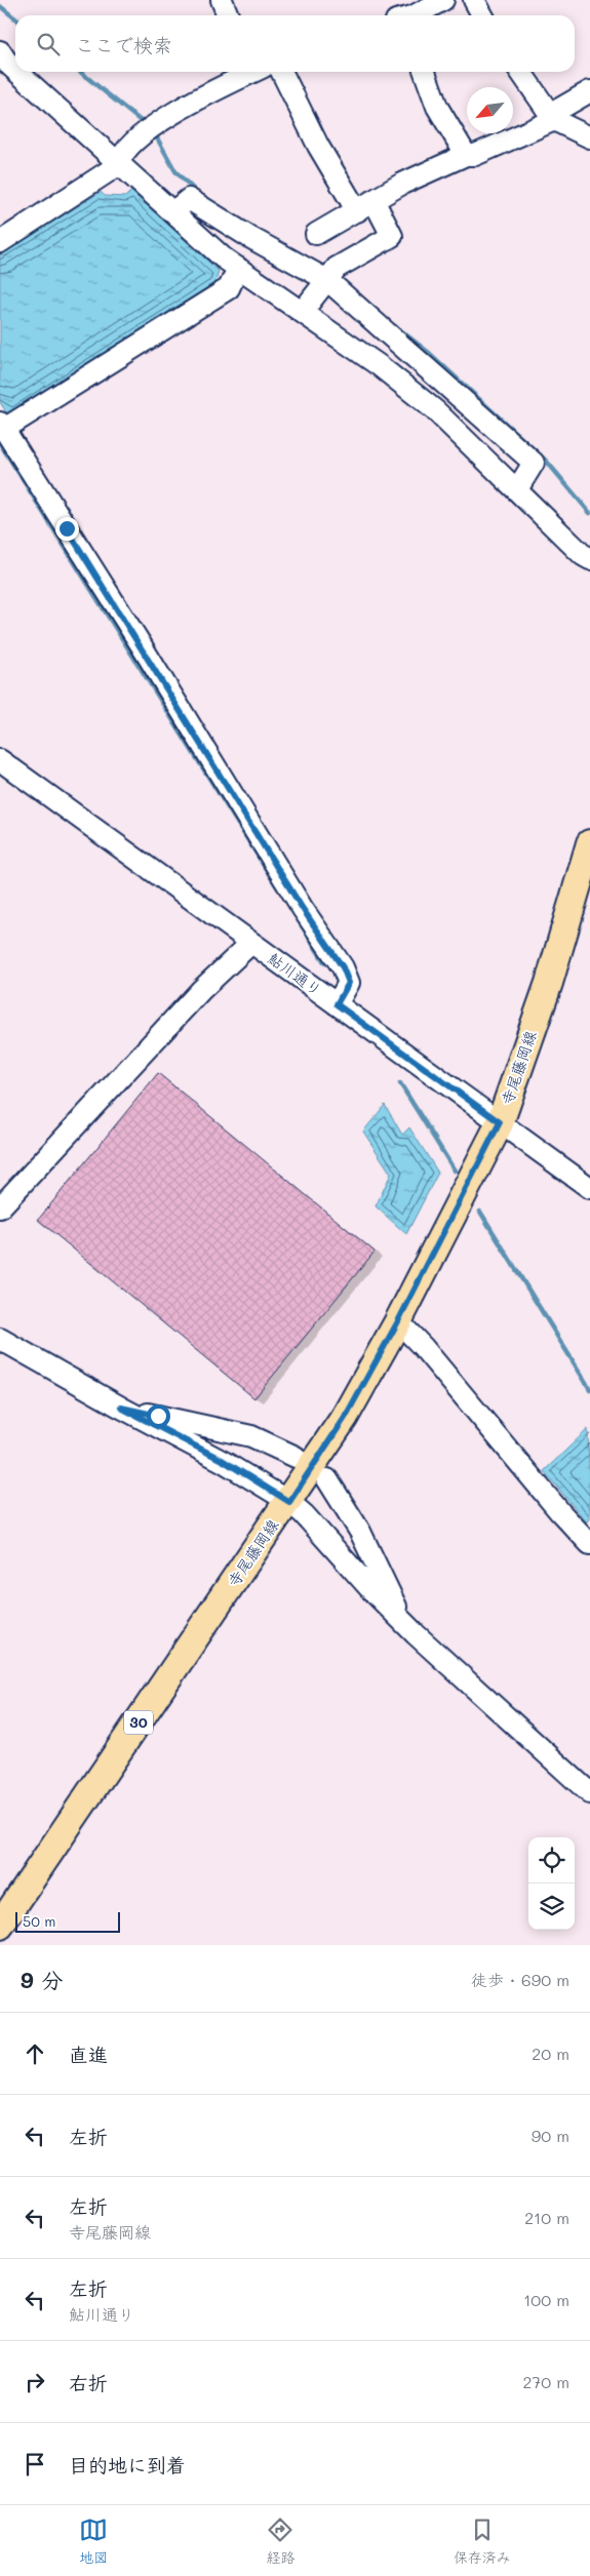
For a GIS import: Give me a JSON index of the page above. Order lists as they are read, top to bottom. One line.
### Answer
{"streets":{"main road":["寺尾藤岡線","30"],"street":["鮎川通り"]},"crossings":[["鮎川通り","寺尾藤岡線"]],"scale_bar":"50 m","north":"bottom left","page":{"search":"ここで検索","scale":"50 m","heading":["9 分","徒歩 · 690 m"],"list":[["直進","20 m"],["左折","90 m"],["左折","寺尾藤岡線","210 m"],["左折","鮎川通り","100 m"],["右折","270 m"],"目的地に到着"],"nav":["地図","経路","保存済み"]}}
